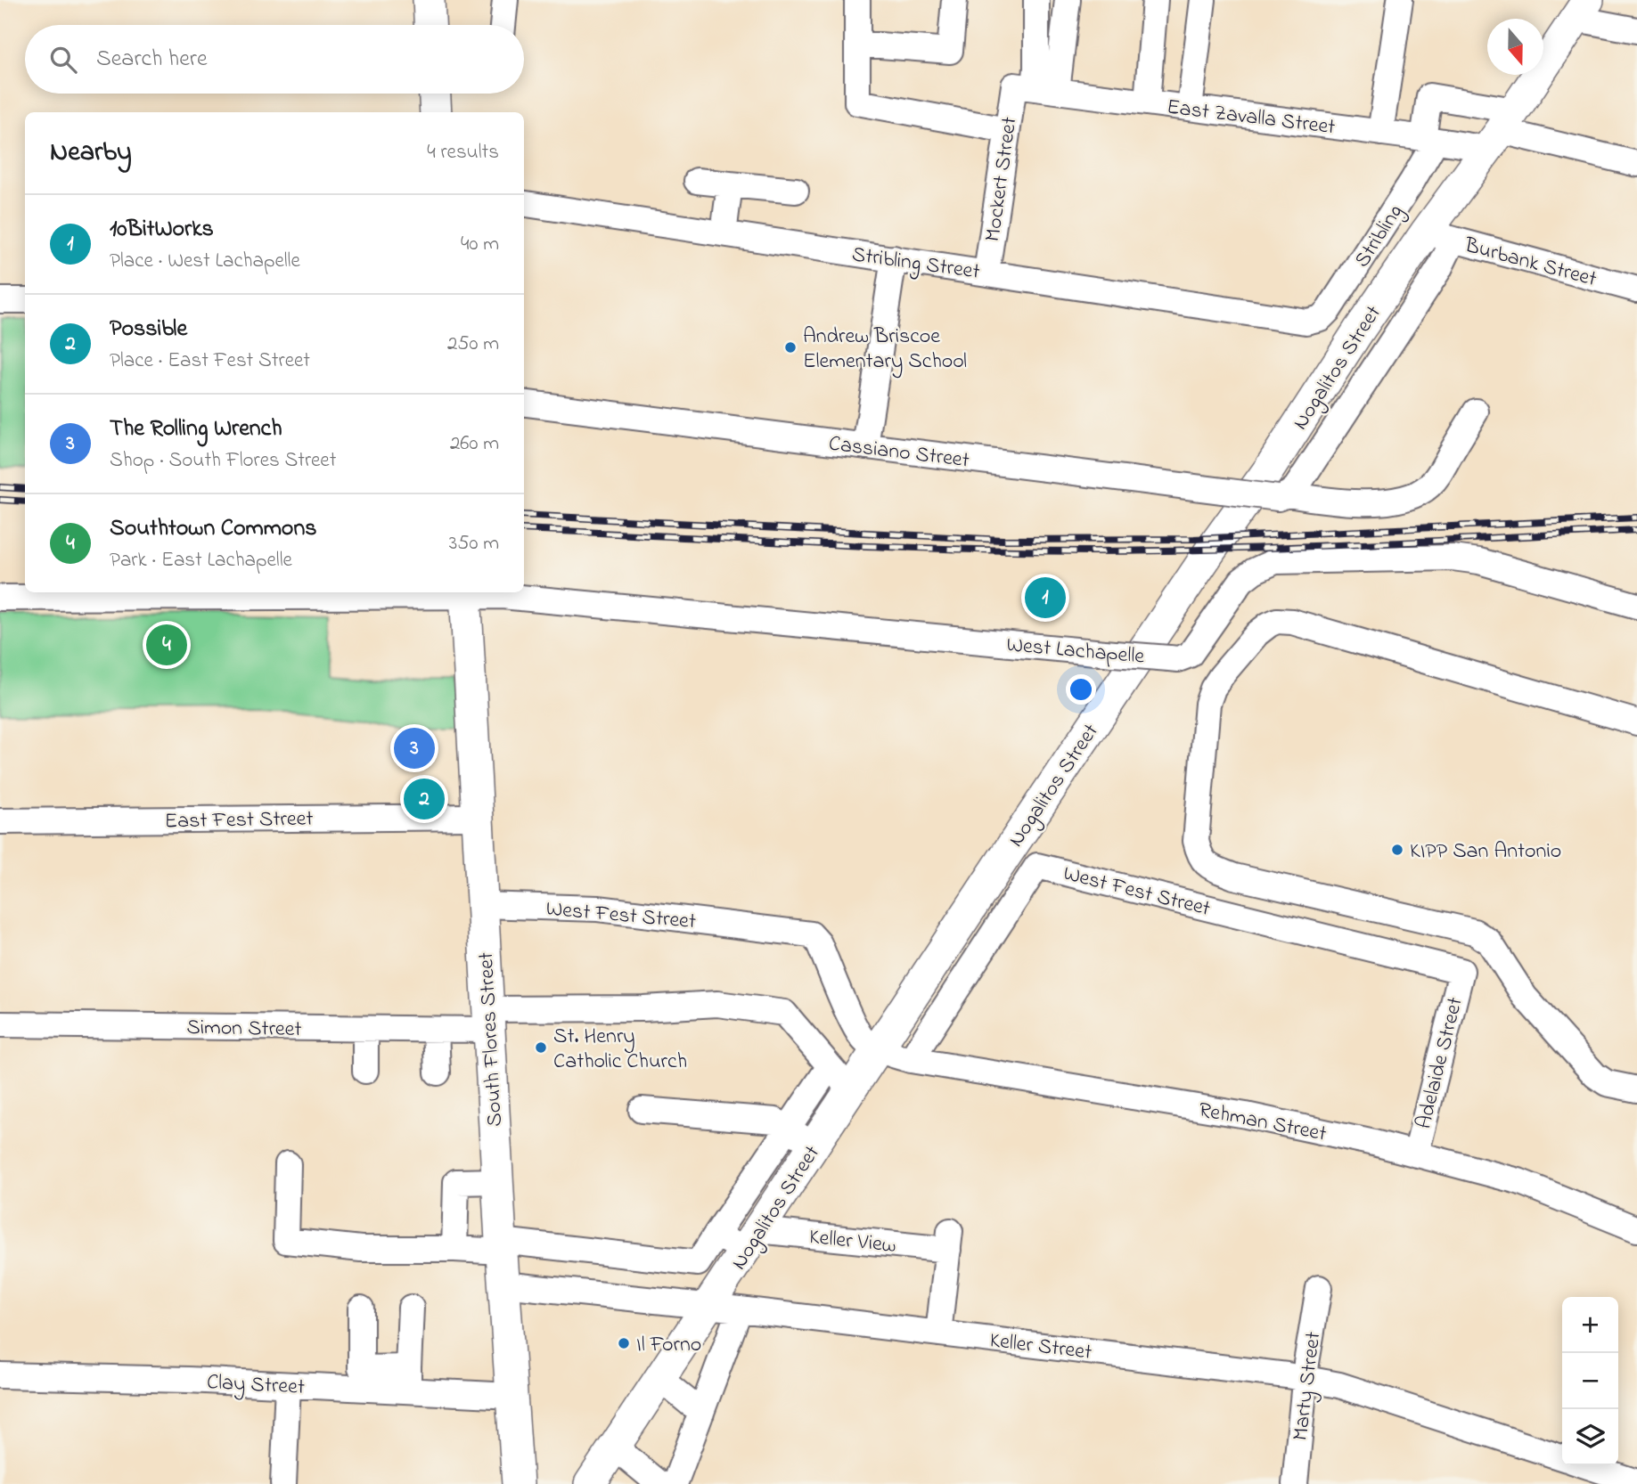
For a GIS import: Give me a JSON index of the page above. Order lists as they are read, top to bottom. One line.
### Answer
{"streets":{"main road":["Nogalitos Street","South Flores Street"],"street":["East Zavalla Street","Mockert Street","Stribling","Burbank Street","Stribling Street","Cassiano Street","West Lachapelle","East Fest Street","West Fest Street","Simon Street","Adelaide Street","Rehman Street","Keller View","Keller Street","Clay Street","Marty Street"]},"crossings":[["East Zavalla Street","Mockert Street"],["East Zavalla Street","Stribling"],["East Zavalla Street","Nogalitos Street"],["Mockert Street","Stribling Street"],["Stribling","Stribling Street"],["Burbank Street","Nogalitos Street"],["Nogalitos Street","Cassiano Street"],["Nogalitos Street","West Fest Street"],["Nogalitos Street","Simon Street"],["Nogalitos Street","Rehman Street"],["Nogalitos Street","Keller View"],["Nogalitos Street","Keller Street"],["East Fest Street","South Flores Street"],["West Fest Street","South Flores Street"],["West Fest Street","Adelaide Street"],["West Fest Street","Rehman Street"],["Simon Street","South Flores Street"],["South Flores Street","Keller Street"],["South Flores Street","Clay Street"],["Adelaide Street","Rehman Street"],["Keller View","Keller Street"],["Keller Street","Marty Street"]],"places":["Andrew Briscoe Elementary School","KIPP San Antonio","St. Henry Catholic Church","Il Forno"],"north":"bottom","page":{"search":"Search here","heading":["Nearby","4 results"],"list":[{"mark":"1","name":"10BitWorks","note":"Place · West Lachapelle","value":"40 m"},{"mark":"2","name":"Possible","note":"Place · East Fest Street","value":"250 m"},{"mark":"3","name":"The Rolling Wrench","note":"Shop · South Flores Street","value":"260 m"},{"mark":"4","name":"Southtown Commons","note":"Park · East Lachapelle","value":"350 m"}],"pins":["1","4","3","2"],"map_buttons":["+","−"]}}
